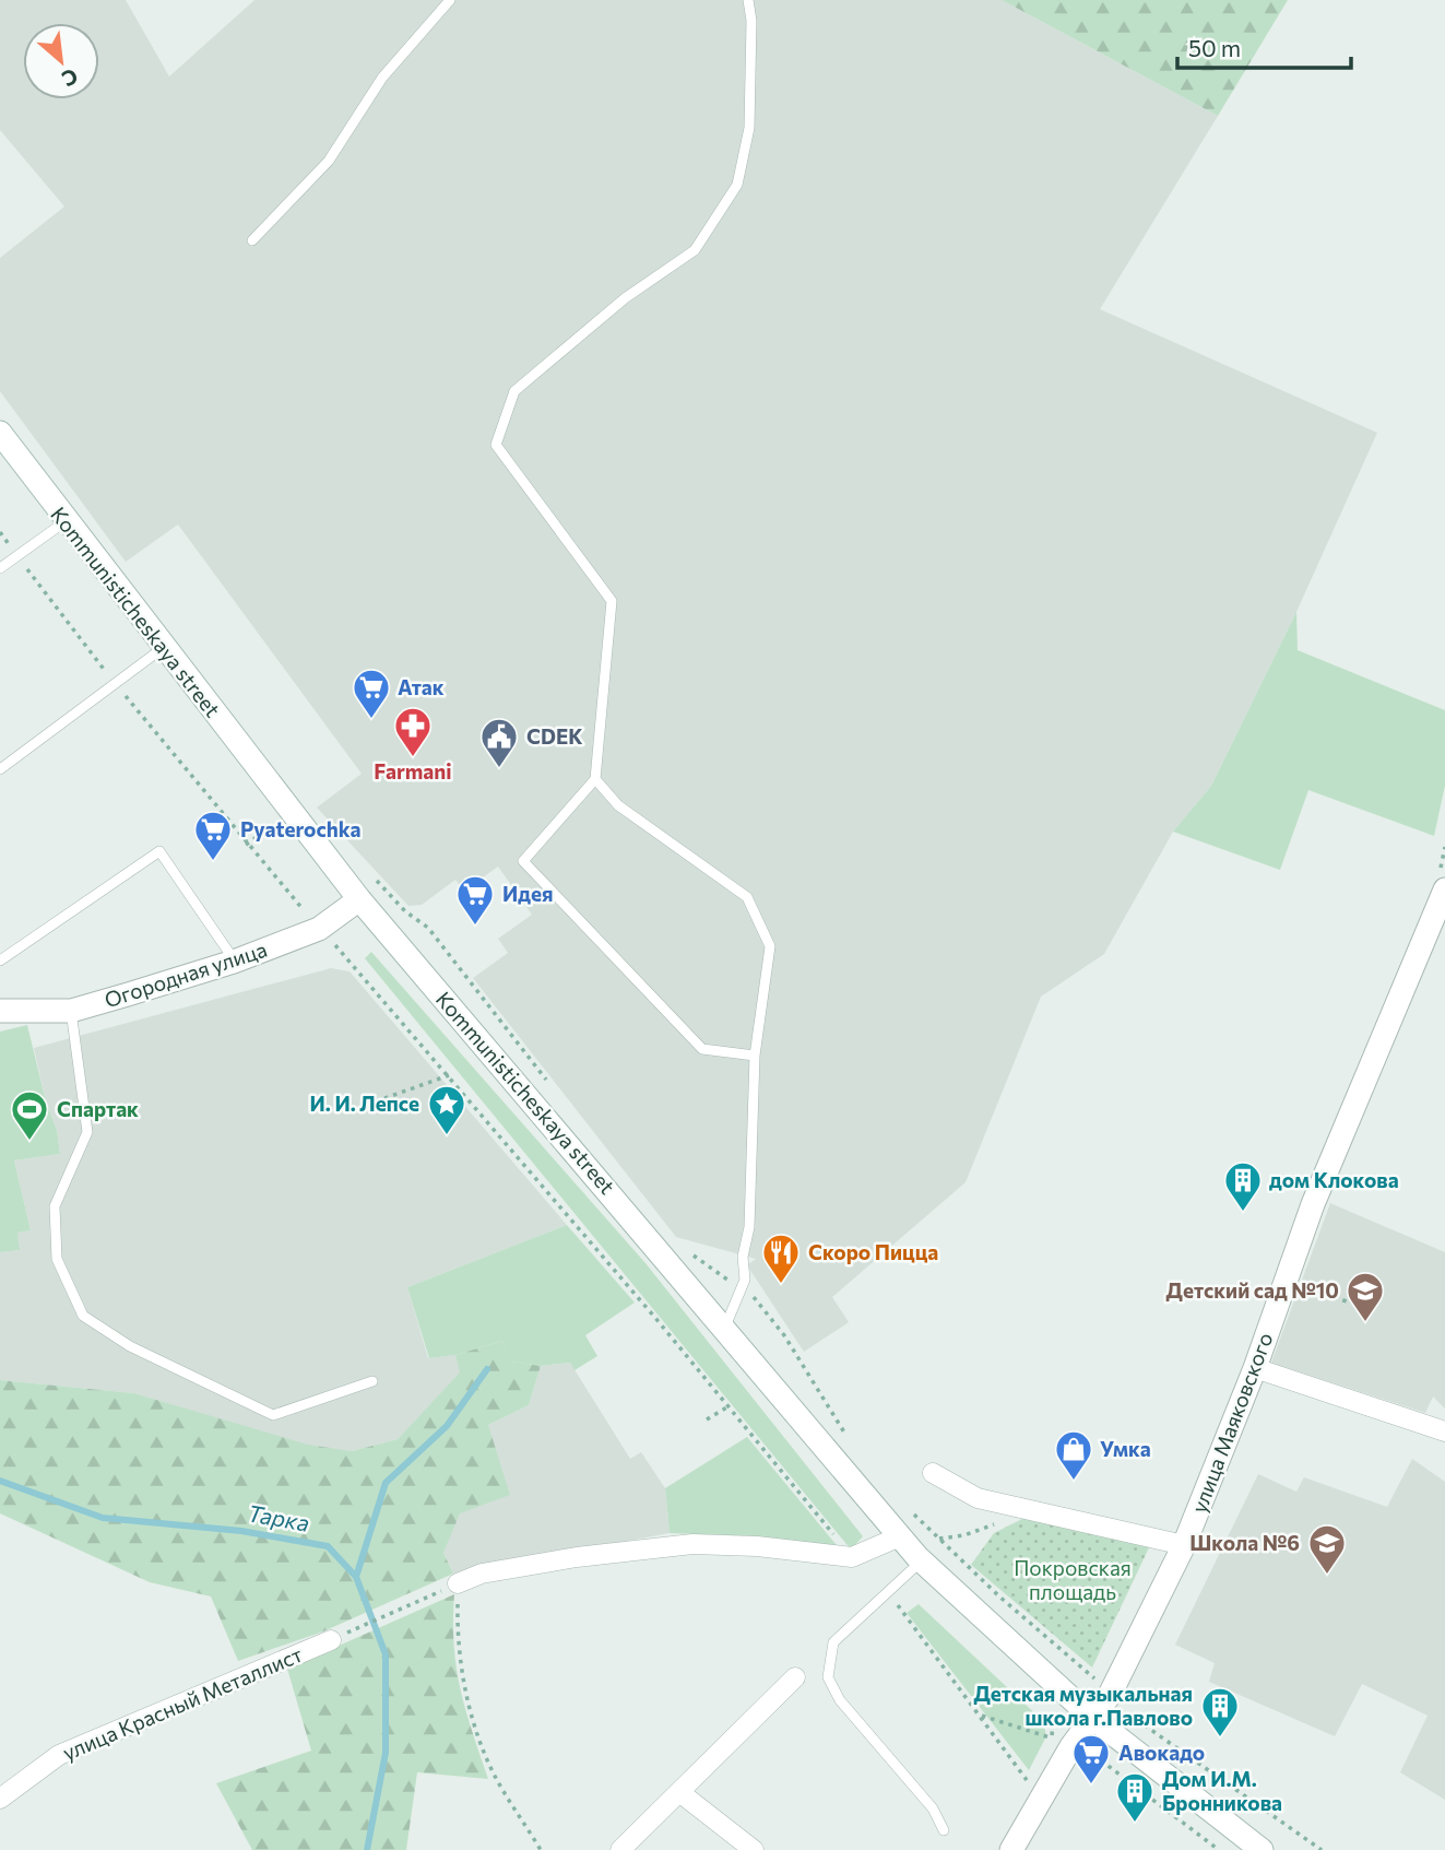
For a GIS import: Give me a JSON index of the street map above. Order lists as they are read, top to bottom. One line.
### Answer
{"streets":{"main road":["Kommunisticheskaya street","Огородная улица","улица Маяковского"],"street":["улица Красный Металлист"]},"crossings":[["Kommunisticheskaya street","Огородная улица"],["Kommunisticheskaya street","улица Маяковского"]],"water":["Тарка"],"parks":["Покровская площадь"],"places":{"supermarket":["Атак","Pyaterochka","Идея","Авокадо"],"pharmacy":["Farmani"],"public building":["CDEK"],"place":["И. И. Лепсе"],"sports":["Спартак"],"building":["дом Клокова","Детская музыкальная школа г.Павлово","Дом И.М. Бронникова"],"restaurant":["Скоро Пицца"],"school or university":["Детский сад №10","Школа №6"],"shop":["Умка"]},"scale_bar":"50 m","north":"bottom right"}
